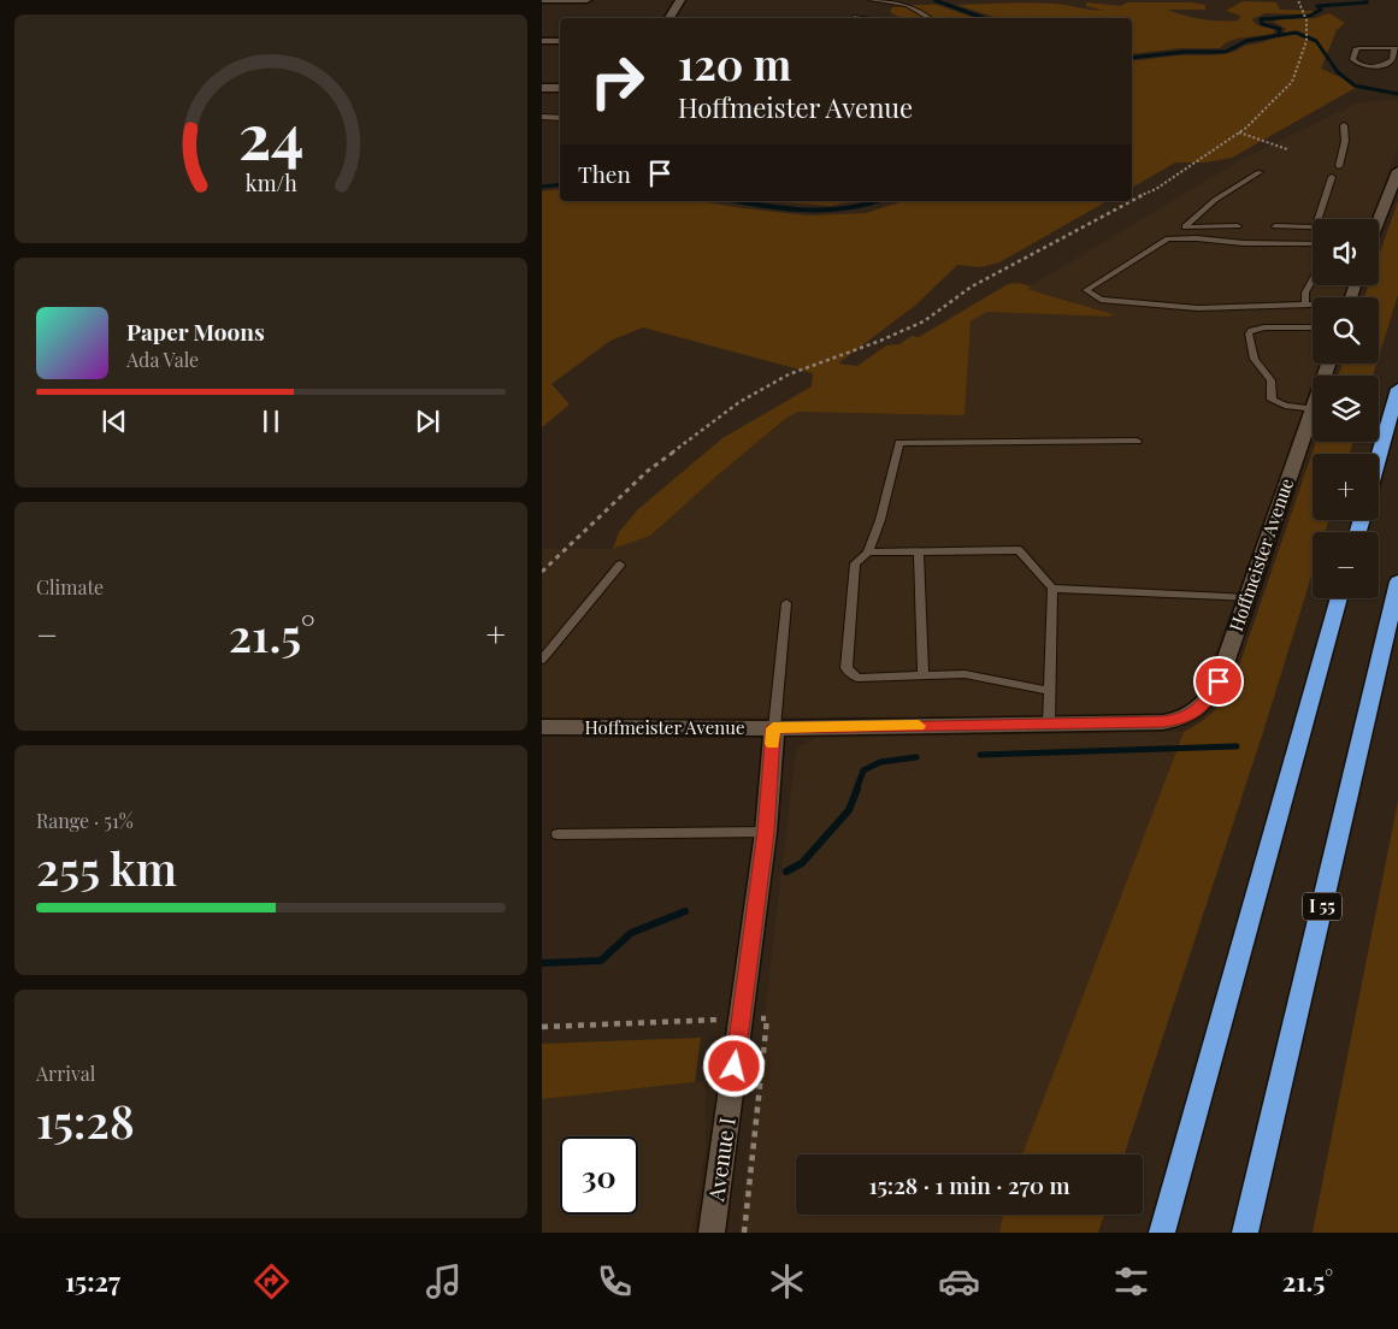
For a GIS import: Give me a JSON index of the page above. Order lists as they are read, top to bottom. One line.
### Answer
{"streets":{"highway":["I 55"],"street":["Hoffmeister Avenue","Avenue I"]},"crossings":[["Hoffmeister Avenue","Avenue I"]],"page":{"turn":["120 m","Hoffmeister Avenue"],"then":"Then","map_buttons":["+","−"],"song":["Paper Moons","Ada Vale"],"tile":["Climate",["Range · 51%","255 km"],["Arrival","15:28"]],"heat":["−","21.5°","+"],"limit":"30","trip":"15:28 · 1 min · 270 m","tabs":["15:27","21.5°"],"gauge":["24","km/h"]}}
